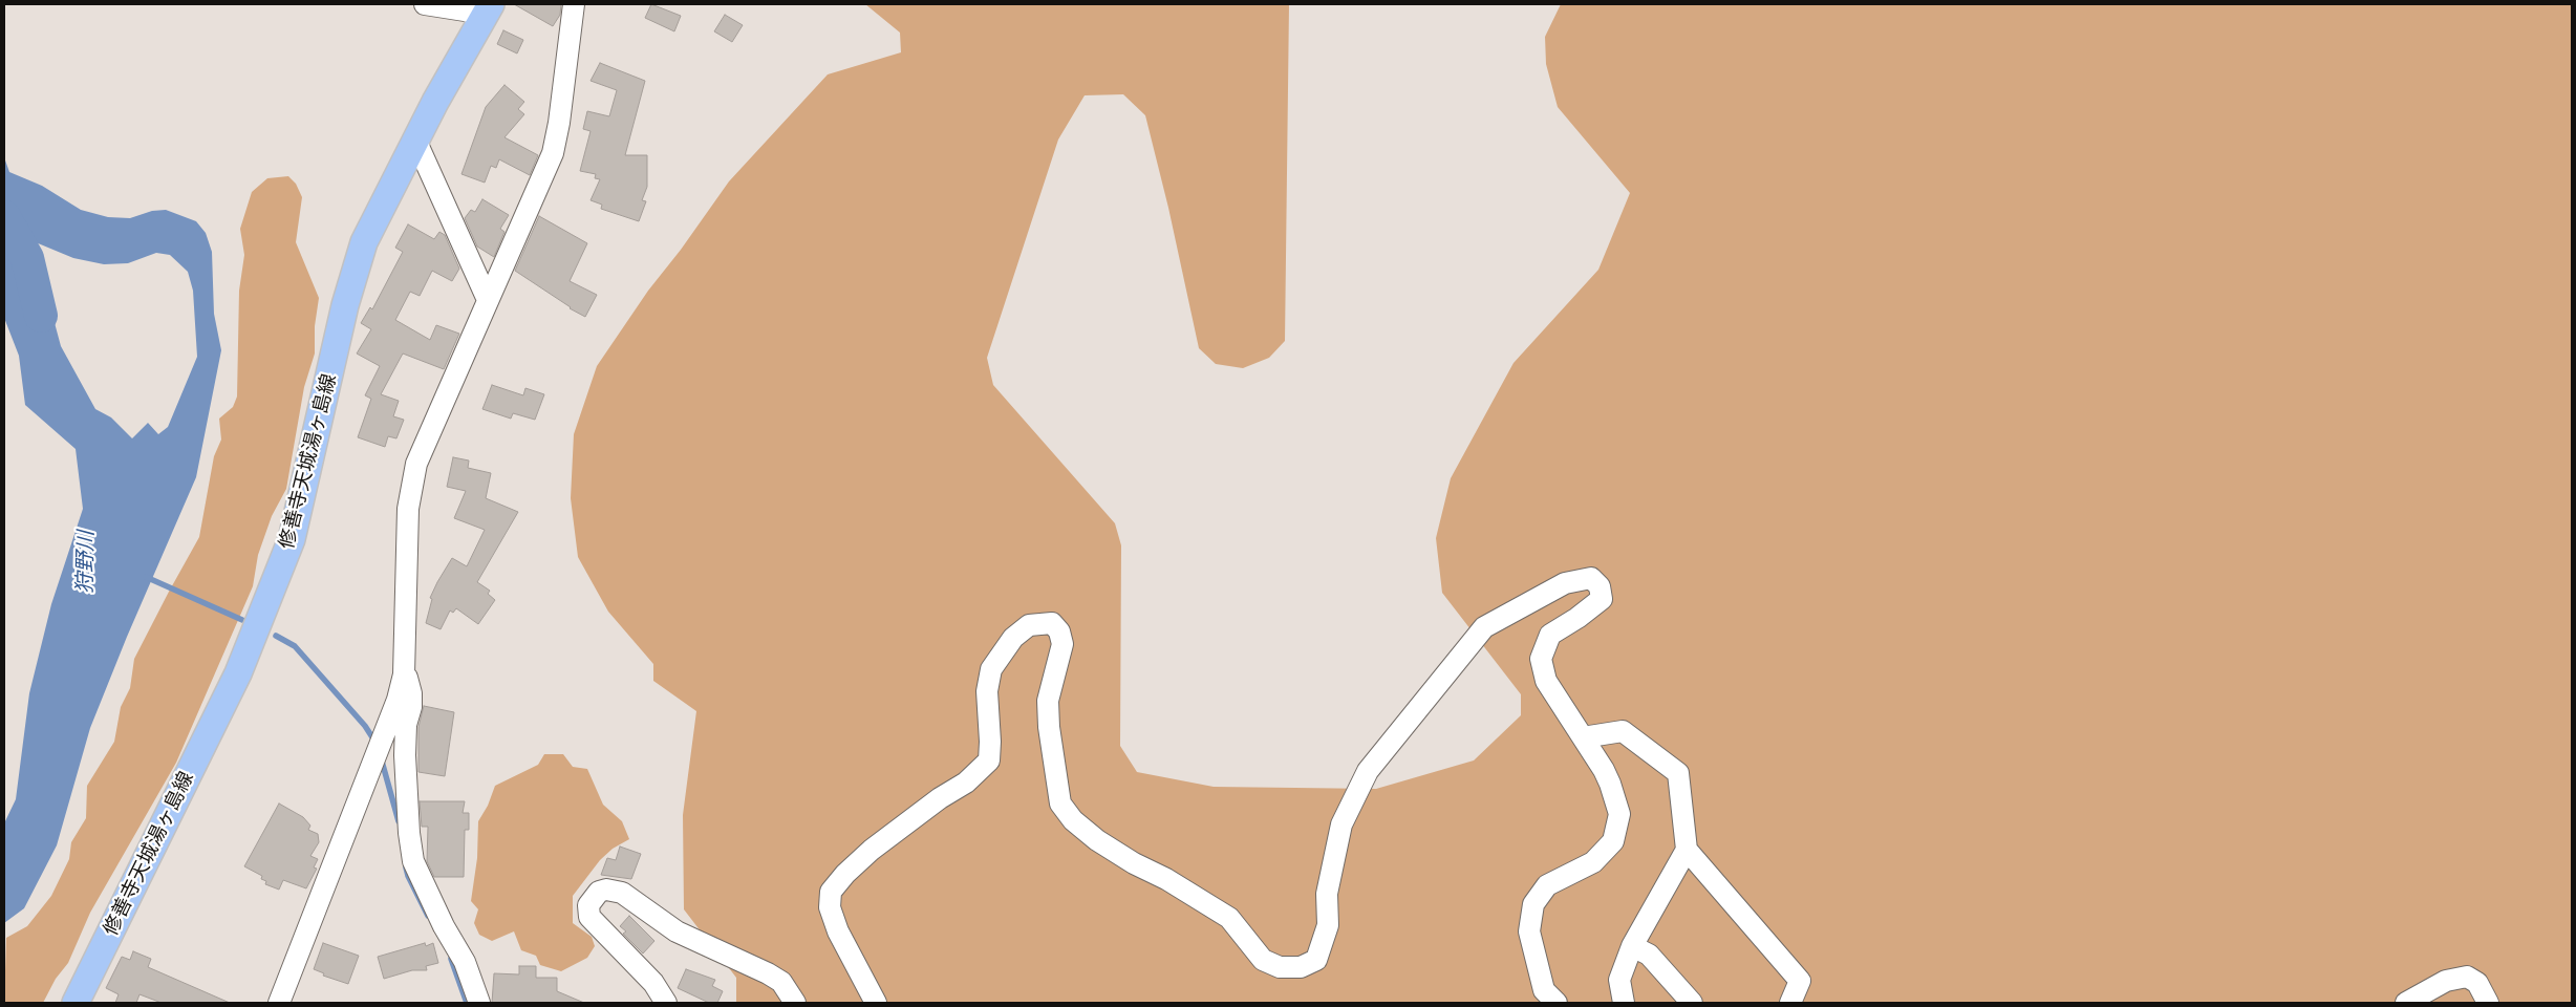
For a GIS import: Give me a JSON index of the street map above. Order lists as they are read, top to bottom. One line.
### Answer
{"streets":{"main road":["修善寺天城湯ヶ島線"]},"water":["狩野川"]}
